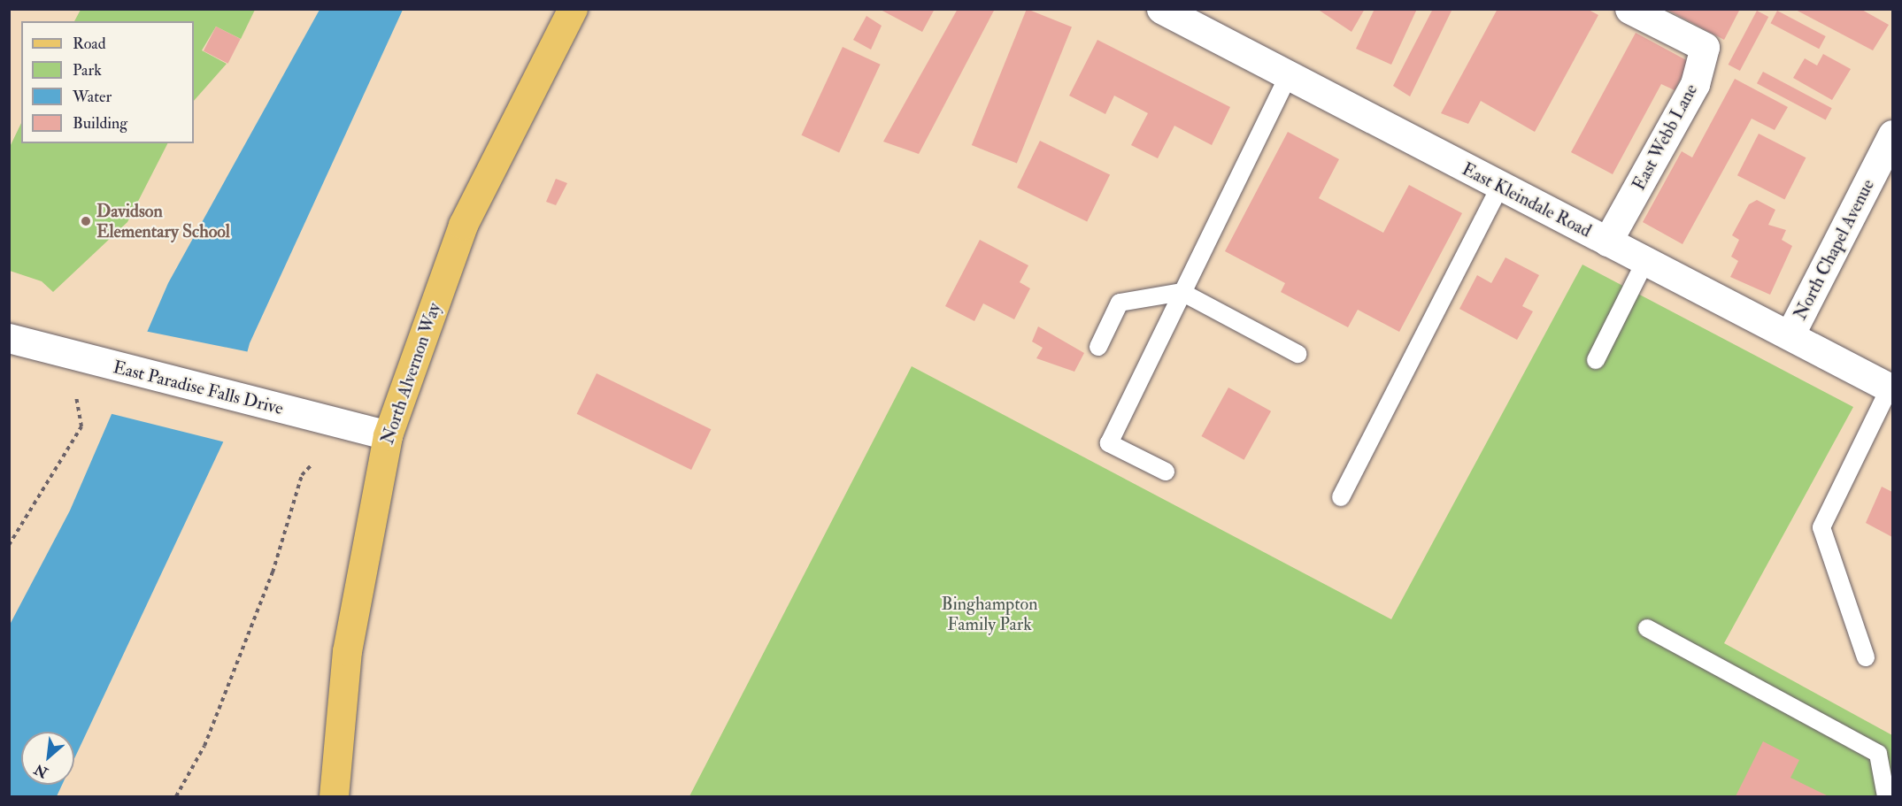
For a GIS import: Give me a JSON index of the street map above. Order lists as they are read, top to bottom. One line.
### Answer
{"streets":{"main road":["North Alvernon Way"],"street":["East Webb Lane","East Kleindale Road","North Chapel Avenue","East Paradise Falls Drive"]},"crossings":[["East Webb Lane","East Kleindale Road"],["East Kleindale Road","North Chapel Avenue"],["North Alvernon Way","East Paradise Falls Drive"]],"parks":["Binghampton Family Park"],"places":["Davidson Elementary School"],"legend":["Road","Park","Water","Building"],"north":"bottom left"}
